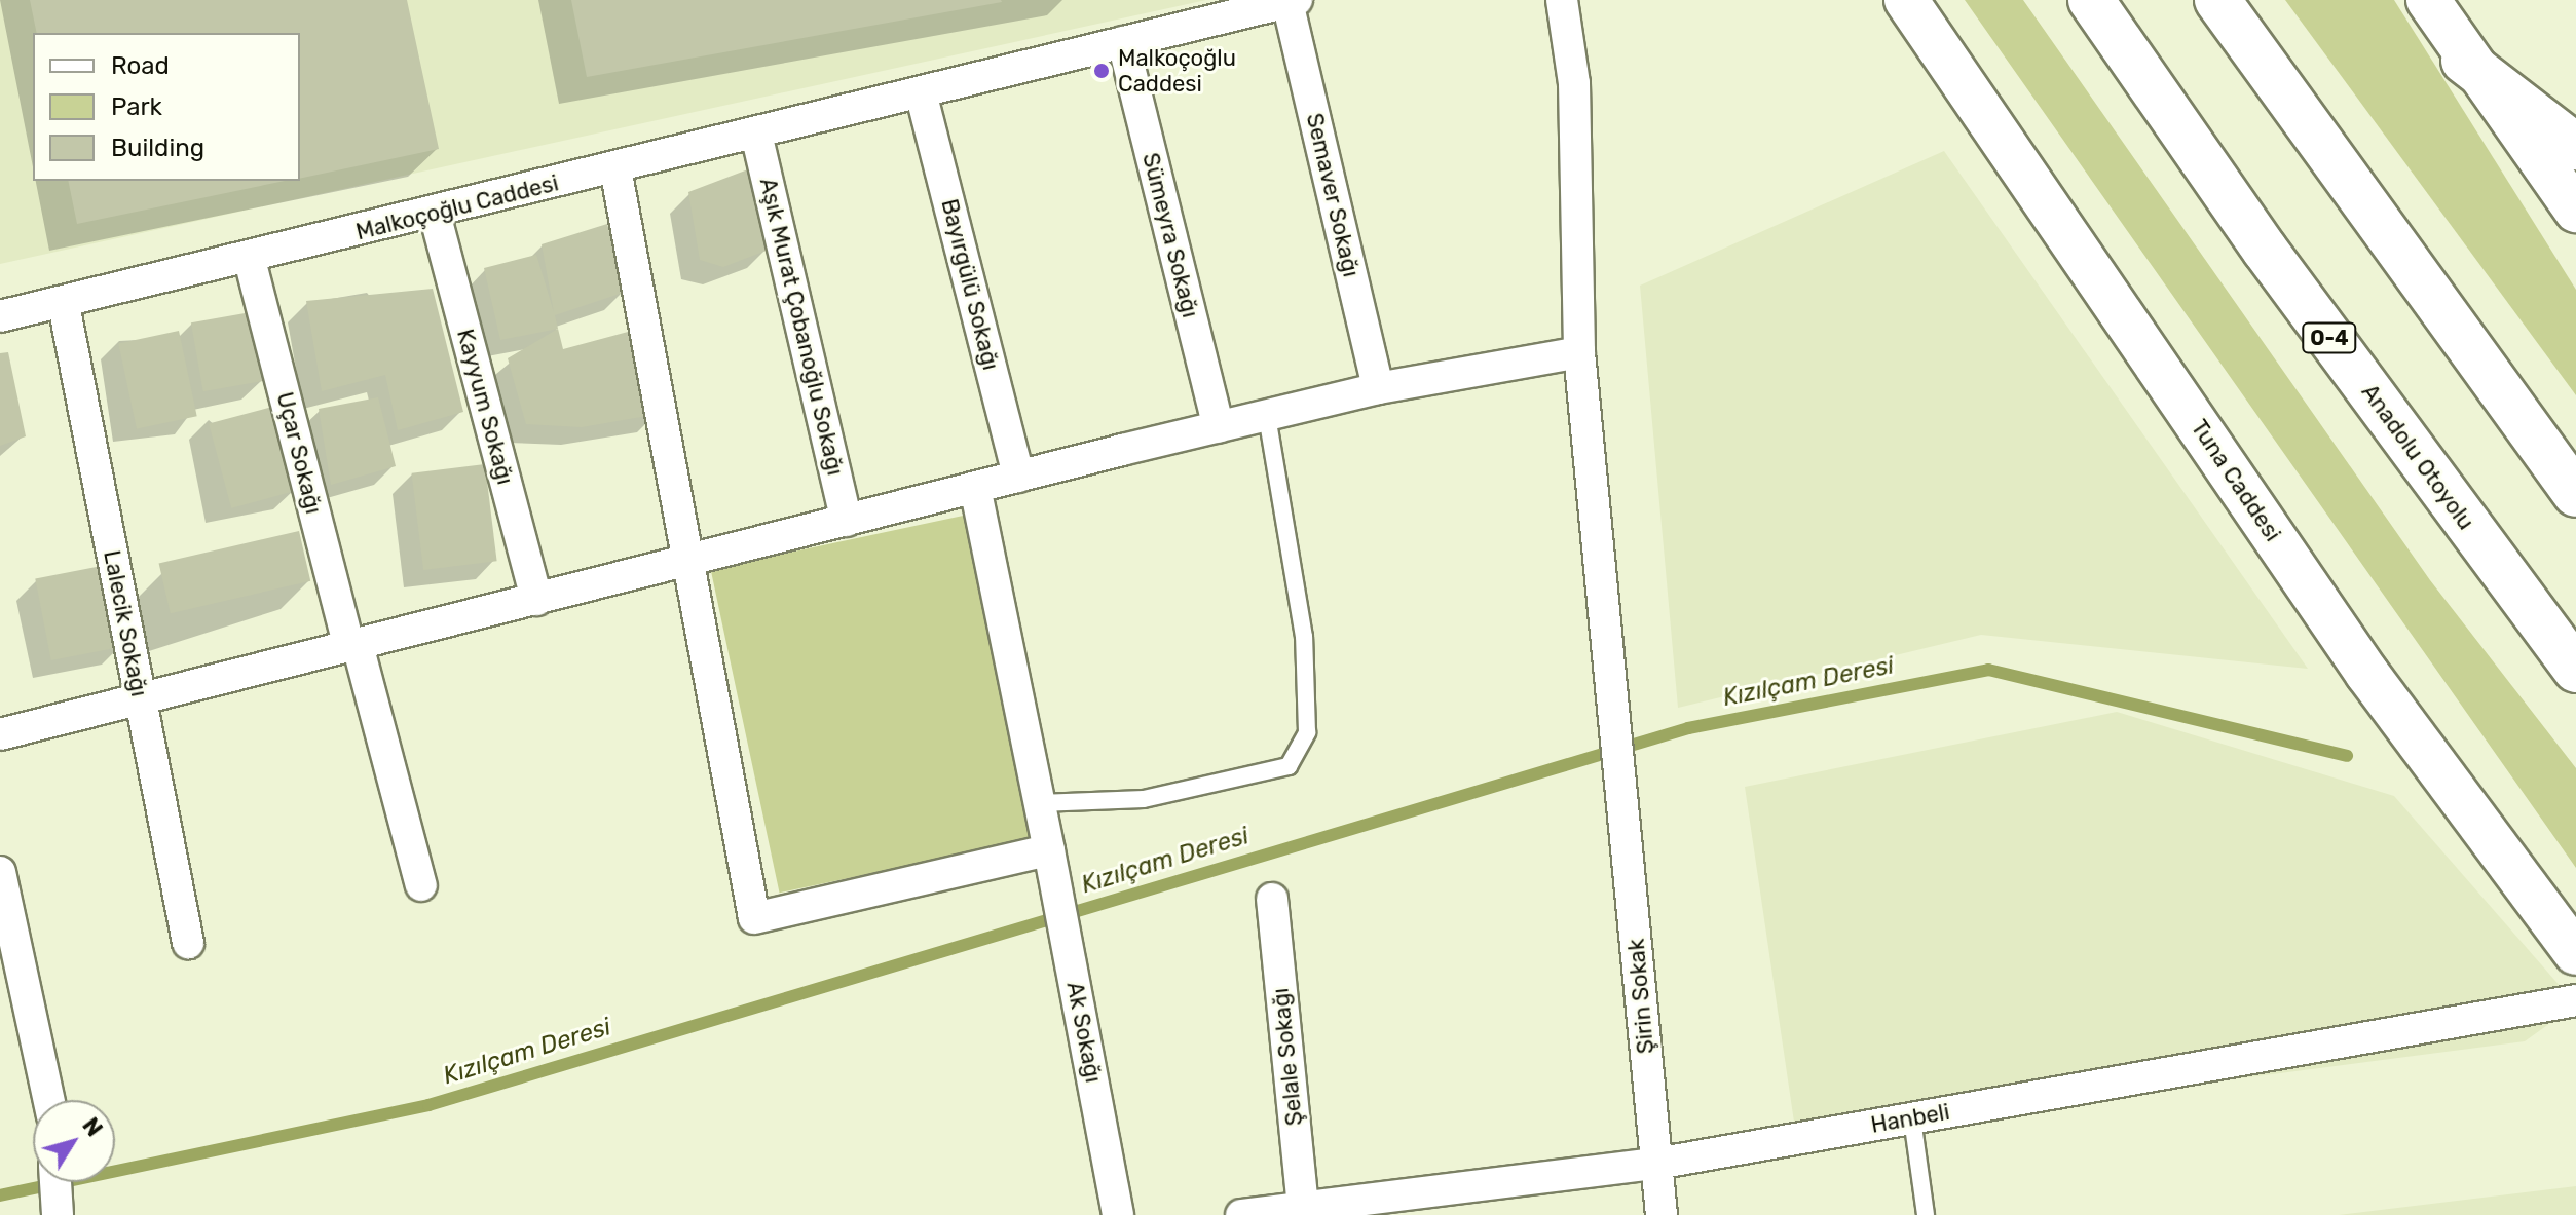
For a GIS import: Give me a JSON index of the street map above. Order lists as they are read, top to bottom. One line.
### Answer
{"streets":{"main road":["O-4","Anadolu Otoyolu","Tuna Caddesi"],"street":["Semaver Sokağı","Malkoçoğlu Caddesi","Sümeyra Sokağı","Bayırgülü Sokağı","Aşık Murat Çobanoğlu Sokağı","Kayyum Sokağı","Uçar Sokağı","Lalecik Sokağı","Şirin Sokak","Ak Sokağı","Şelale Sokağı","Hanbeli"]},"crossings":[["Semaver Sokağı","Malkoçoğlu Caddesi"],["Malkoçoğlu Caddesi","Sümeyra Sokağı"],["Malkoçoğlu Caddesi","Bayırgülü Sokağı"],["Malkoçoğlu Caddesi","Aşık Murat Çobanoğlu Sokağı"],["Malkoçoğlu Caddesi","Kayyum Sokağı"],["Malkoçoğlu Caddesi","Uçar Sokağı"],["Malkoçoğlu Caddesi","Lalecik Sokağı"],["Şirin Sokak","Hanbeli"],["Şelale Sokağı","Hanbeli"]],"water":["Kızılçam Deresi"],"places":["Malkoçoğlu Caddesi"],"legend":["Road","Park","Building"],"north":"top right"}
